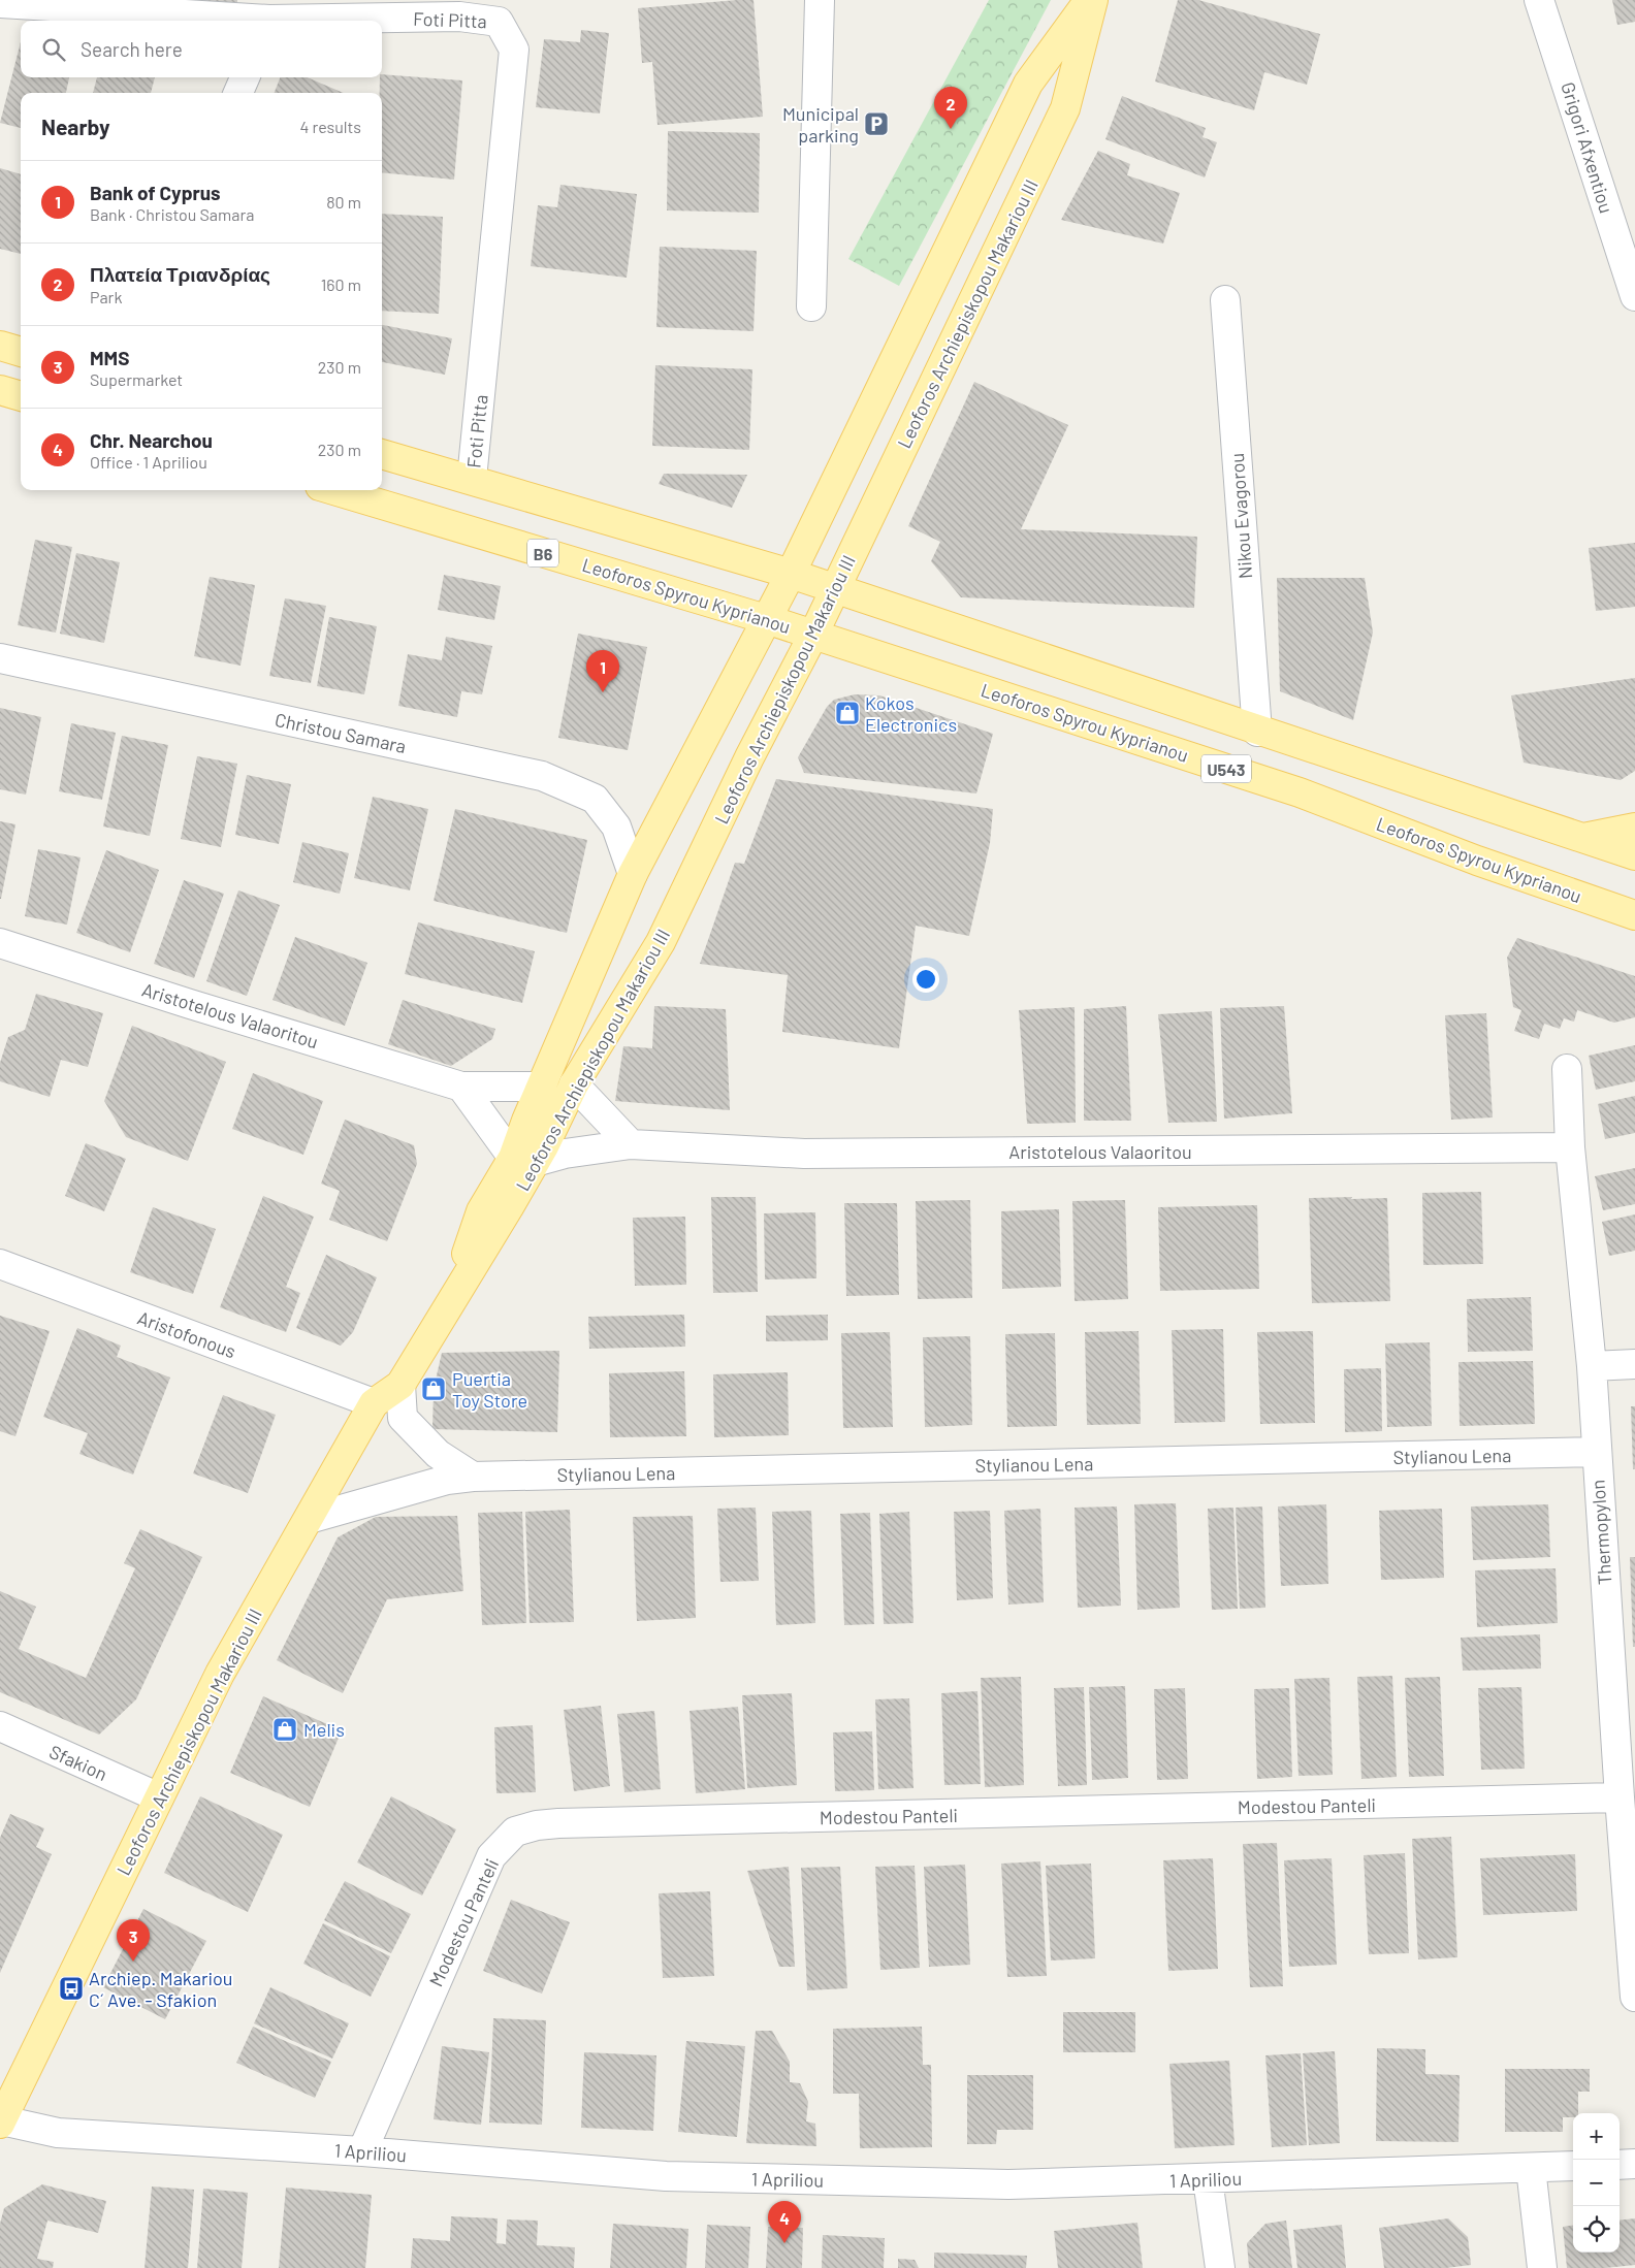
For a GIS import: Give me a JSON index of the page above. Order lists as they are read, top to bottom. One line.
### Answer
{"streets":{"main road":["Leoforos Archiepiskopou Makariou III","B6","Leoforos Spyrou Kyprianou","U543"],"street":["Foti Pitta","Grigori Afxentiou","Nikou Evagorou","Christou Samara","Aristotelous Valaoritou","Aristofonous","Stylianou Lena","Thermopylon","Sfakion","Modestou Panteli","1 Apriliou"]},"crossings":[["Leoforos Archiepiskopou Makariou III","Leoforos Spyrou Kyprianou"],["Leoforos Archiepiskopou Makariou III","Christou Samara"],["Leoforos Archiepiskopou Makariou III","U543"],["Leoforos Archiepiskopou Makariou III","Aristotelous Valaoritou"],["Leoforos Archiepiskopou Makariou III","Aristofonous"],["Leoforos Archiepiskopou Makariou III","Stylianou Lena"],["Leoforos Archiepiskopou Makariou III","Sfakion"],["Leoforos Archiepiskopou Makariou III","1 Apriliou"],["Nikou Evagorou","U543"],["Aristotelous Valaoritou","Thermopylon"],["Stylianou Lena","Thermopylon"],["Thermopylon","Modestou Panteli"],["Modestou Panteli","1 Apriliou"]],"places":{"parking":["Municipal parking"],"shop":["Kokos Electronics","Puertia Toy Store","Melis"],"bus stop":["Archiep. Makariou C´ Ave. - Sfakion"]},"page":{"search":"Search here","pins":["2","1","3","4"],"heading":["Nearby","4 results"],"list":[{"mark":"1","name":"Bank of Cyprus","note":"Bank · Christou Samara","value":"80 m"},{"mark":"2","name":"Πλατεία Τριανδρίας","note":"Park","value":"160 m"},{"mark":"3","name":"MMS","note":"Supermarket","value":"230 m"},{"mark":"4","name":"Chr. Nearchou","note":"Office · 1 Apriliou","value":"230 m"}],"map_buttons":["+","−"]}}
